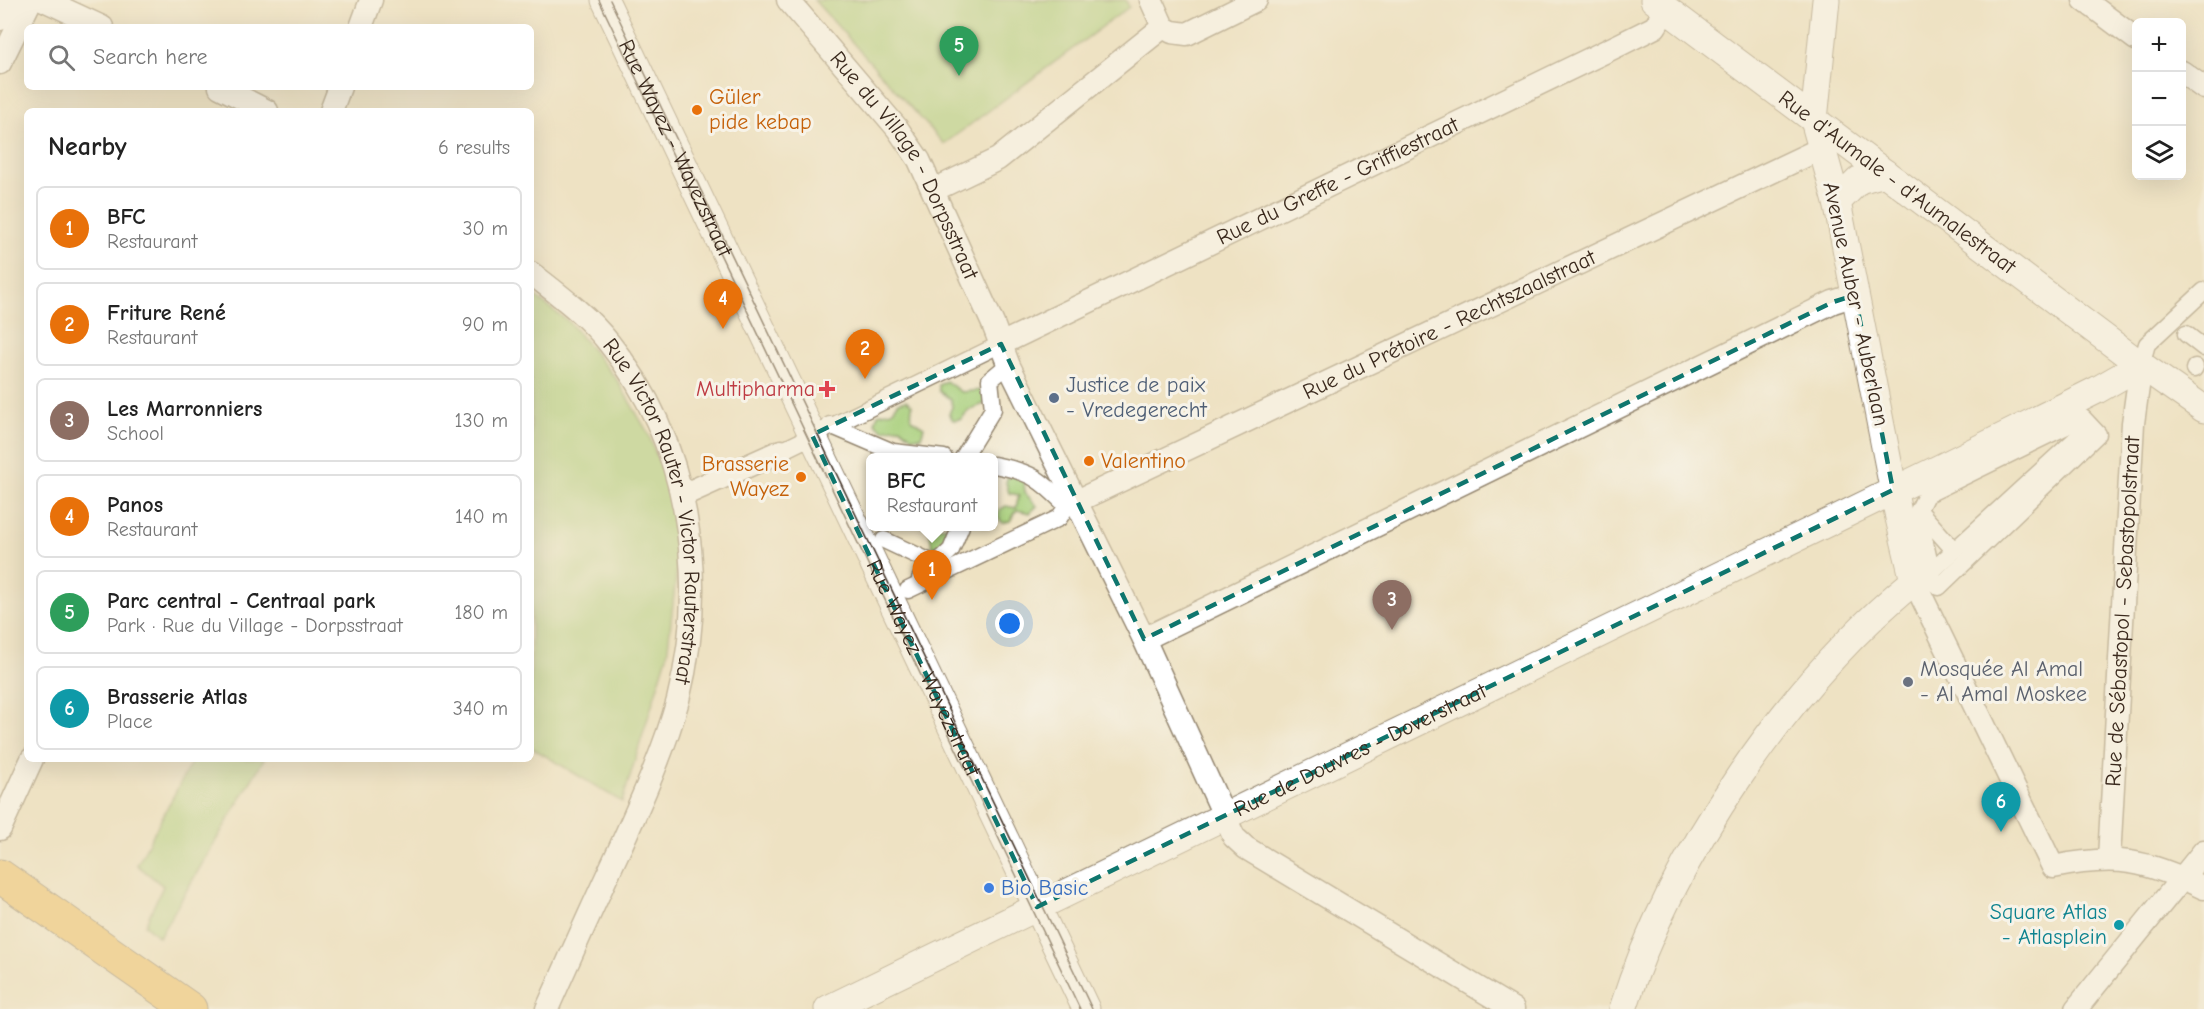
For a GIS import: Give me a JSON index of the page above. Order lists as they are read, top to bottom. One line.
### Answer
{"streets":{"street":["Rue Wayez - Wayezstraat","Rue du Village - Dorpsstraat","Rue du Greffe - Griffiestraat","Rue d'Aumale - d'Aumalestraat","Avenue Auber - Auberlaan","Rue du Prétoire - Rechtszaalstraat","Rue Victor Rauter - Victor Rauterstraat","Rue de Sébastopol - Sebastopolstraat","Rue de Douvres - Doverstraat"]},"crossings":[["Rue Wayez - Wayezstraat","Rue de Douvres - Doverstraat"],["Rue du Village - Dorpsstraat","Rue du Greffe - Griffiestraat"],["Rue du Village - Dorpsstraat","Rue du Prétoire - Rechtszaalstraat"],["Rue du Village - Dorpsstraat","Rue de Douvres - Doverstraat"],["Rue du Greffe - Griffiestraat","Rue d'Aumale - d'Aumalestraat"],["Rue d'Aumale - d'Aumalestraat","Avenue Auber - Auberlaan"],["Rue d'Aumale - d'Aumalestraat","Rue de Sébastopol - Sebastopolstraat"],["Rue d'Aumale - d'Aumalestraat","Rue de Douvres - Doverstraat"],["Avenue Auber - Auberlaan","Rue du Prétoire - Rechtszaalstraat"],["Avenue Auber - Auberlaan","Rue de Douvres - Doverstraat"],["Rue de Sébastopol - Sebastopolstraat","Rue de Douvres - Doverstraat"]],"places":{"other":["Güler pide kebap","Justice de paix - Vredegerecht","Valentino","Brasserie Wayez","Mosquée Al Amal - Al Amal Moskee","Bio Basic","Square Atlas - Atlasplein"],"health":["Multipharma"]},"page":{"map_buttons":["+","−"],"search":"Search here","pins":["5","4","2","1","3","6"],"heading":["Nearby","6 results"],"list":[{"mark":"1","name":"BFC","note":"Restaurant","value":"30 m"},{"mark":"2","name":"Friture René","note":"Restaurant","value":"90 m"},{"mark":"3","name":"Les Marronniers","note":"School","value":"130 m"},{"mark":"4","name":"Panos","note":"Restaurant","value":"140 m"},{"mark":"5","name":"Parc central - Centraal park","note":"Park · Rue du Village - Dorpsstraat","value":"180 m"},{"mark":"6","name":"Brasserie Atlas","note":"Place","value":"340 m"}],"popup":["BFC","Restaurant"]}}
